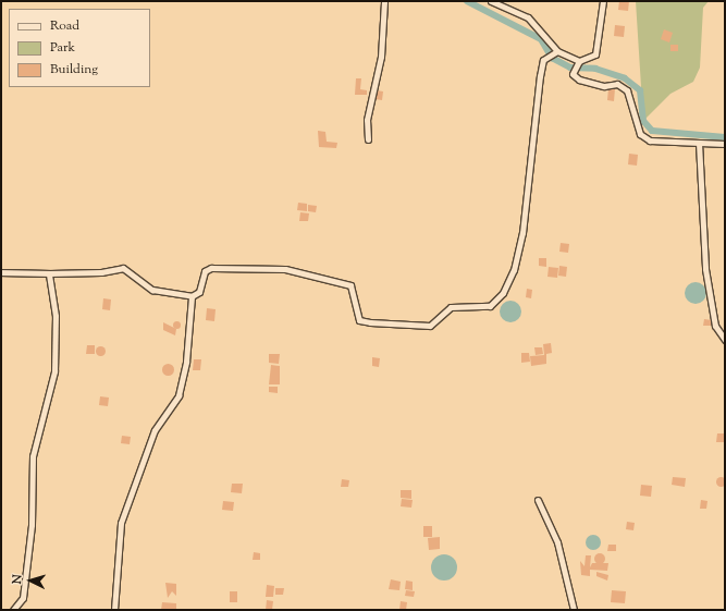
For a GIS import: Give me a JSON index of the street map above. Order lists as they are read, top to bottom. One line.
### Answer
{"legend":["Road","Park","Building"],"north":"left"}
